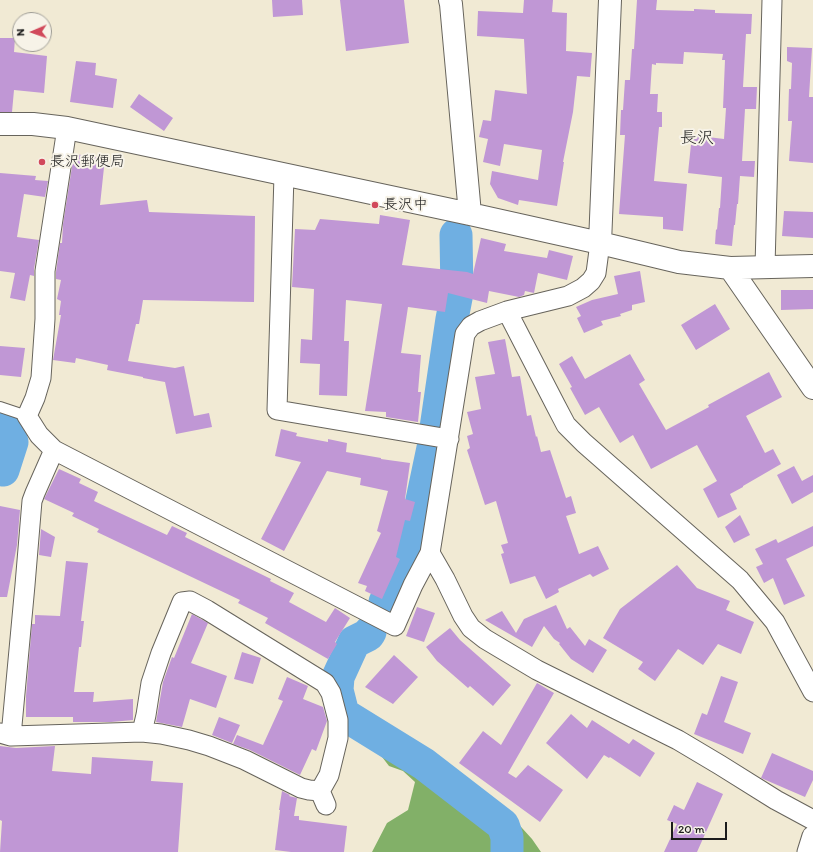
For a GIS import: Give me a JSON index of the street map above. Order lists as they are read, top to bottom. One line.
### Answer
{"districts":["長沢"],"places":["長沢郵便局","長沢中"],"scale_bar":"20 m","north":"left"}
